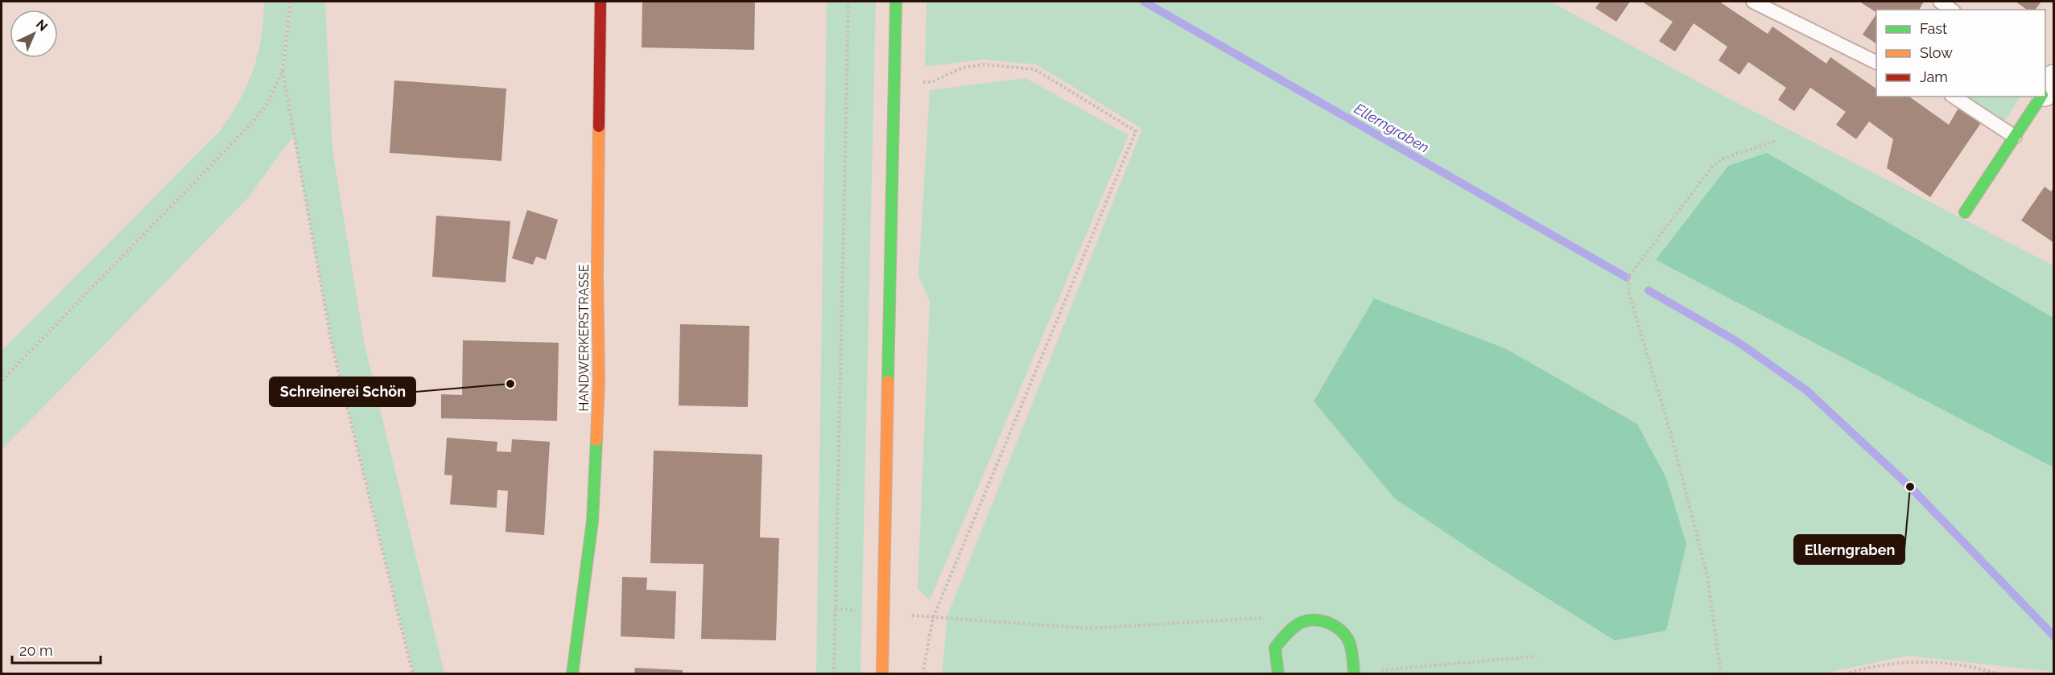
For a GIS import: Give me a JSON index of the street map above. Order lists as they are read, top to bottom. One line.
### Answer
{"streets":{"street":["HANDWERKERSTRASSE"]},"water":["Ellerngraben"],"places":["Schreinerei Schön","Ellerngraben"],"legend":["Fast","Slow","Jam"],"scale_bar":"20 m","north":"top right"}
